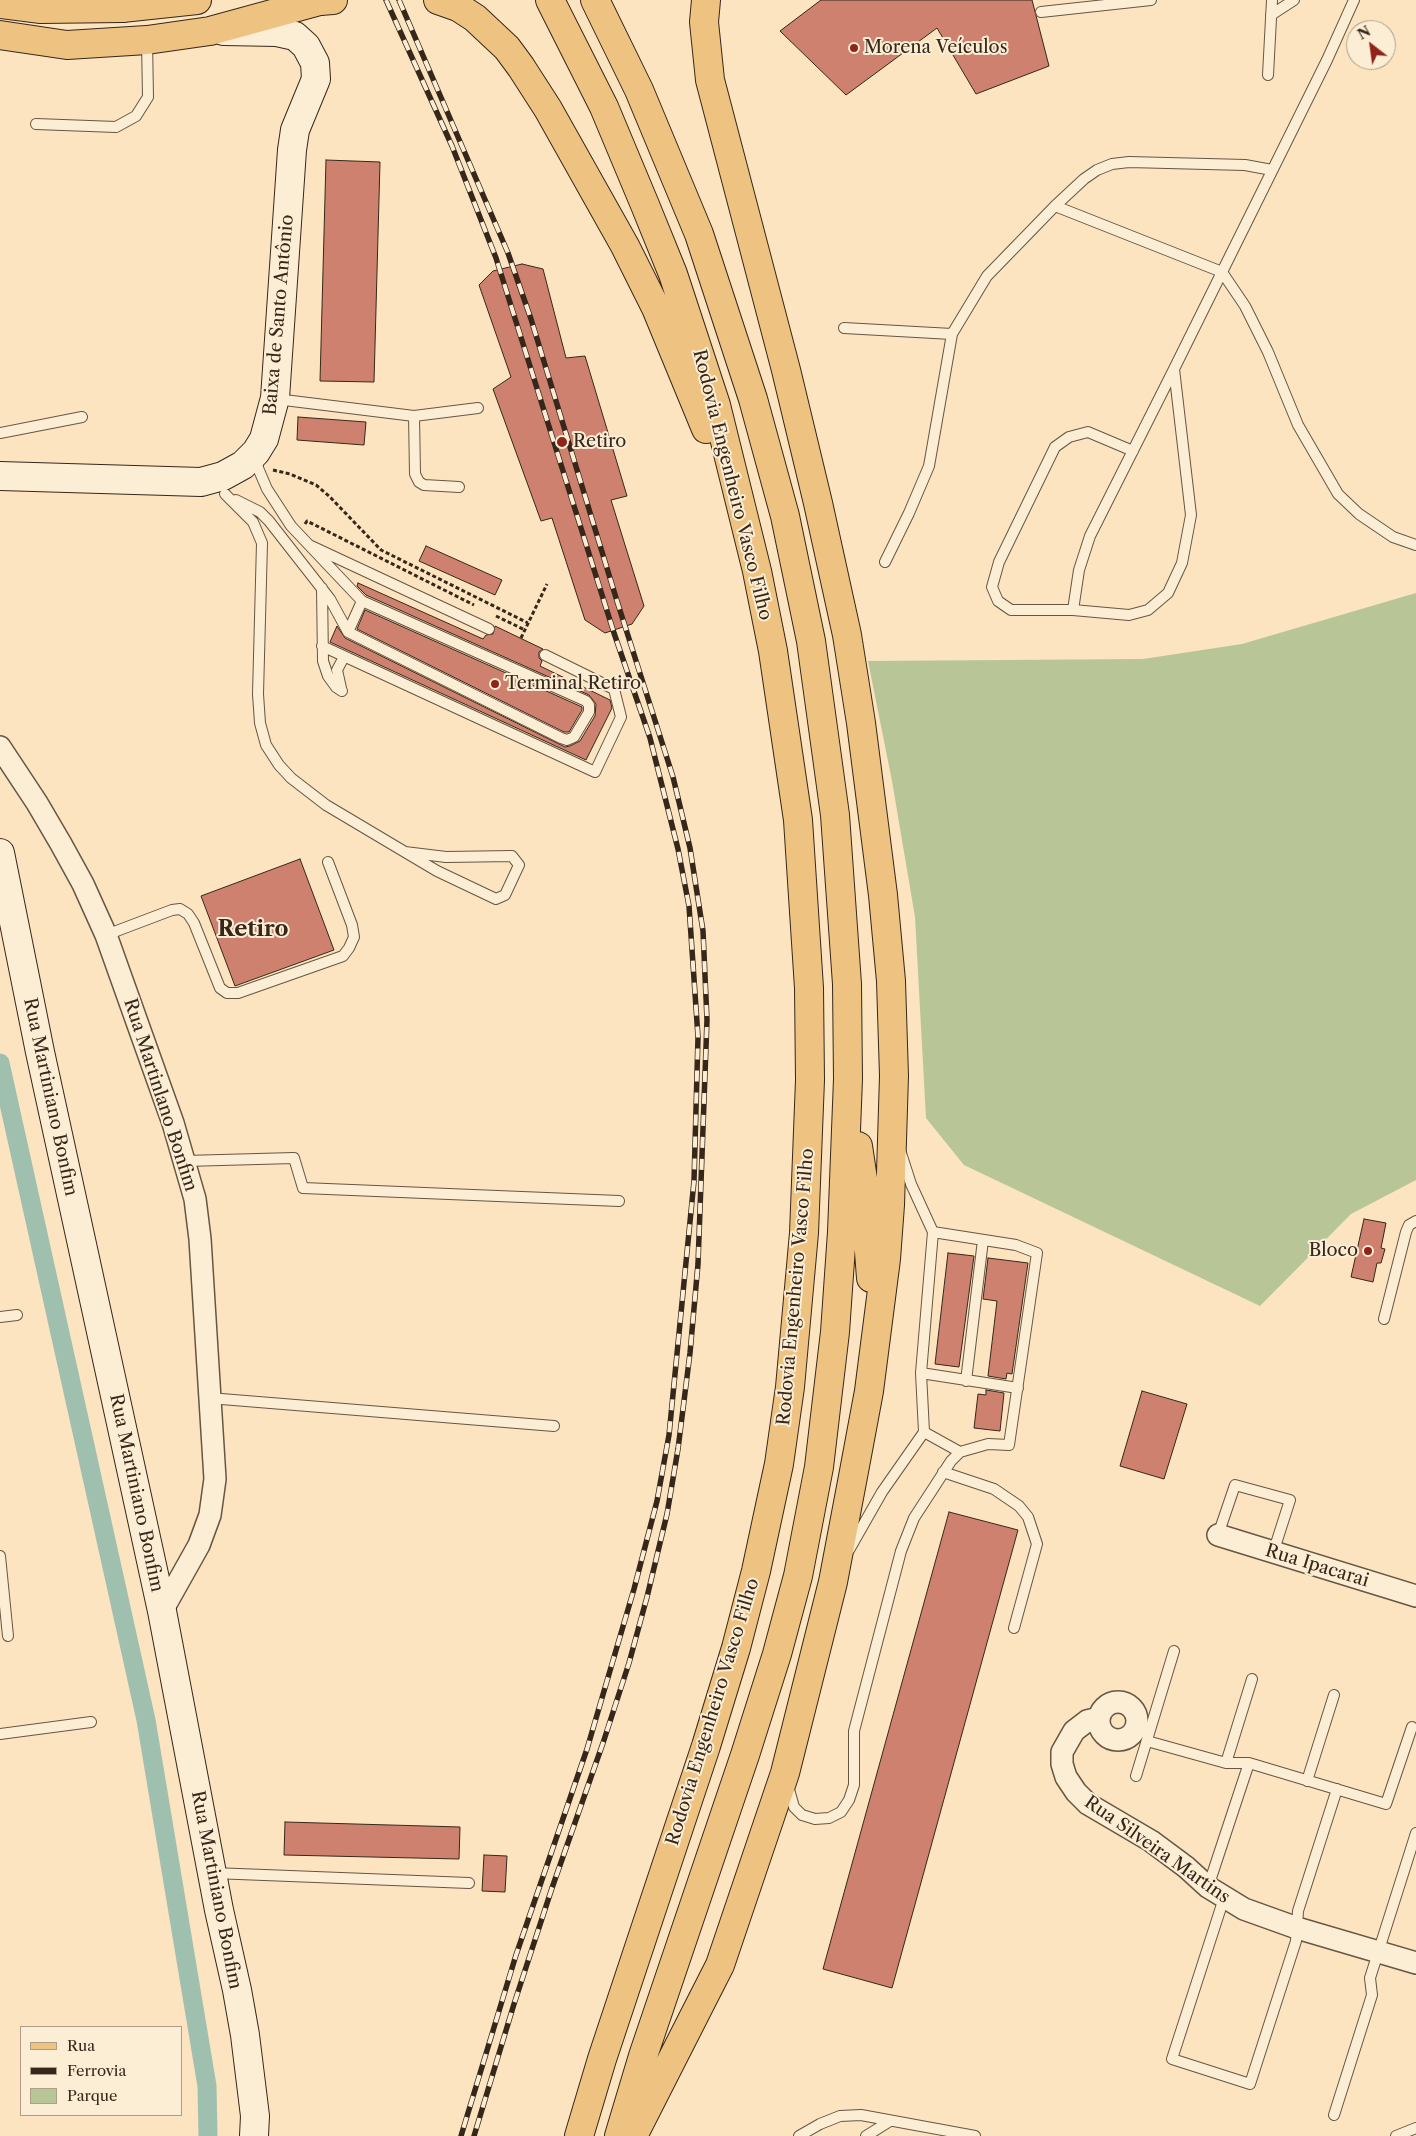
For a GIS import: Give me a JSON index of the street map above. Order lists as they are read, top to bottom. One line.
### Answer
{"streets":{"main road":["Rodovia Engenheiro Vasco Filho"],"street":["Baixa de Santo Antônio","Rua Martinlano Bonfim","Rua Martiniano Bonfim","Rua Ipacarai","Rua Silveira Martins"]},"crossings":[["Rua Martinlano Bonfim","Rua Martiniano Bonfim"]],"districts":["Retiro"],"places":["Morena Veículos","Retiro","Terminal Retiro","Bloco"],"legend":["Rua","Ferrovia","Parque"],"north":"top left"}
